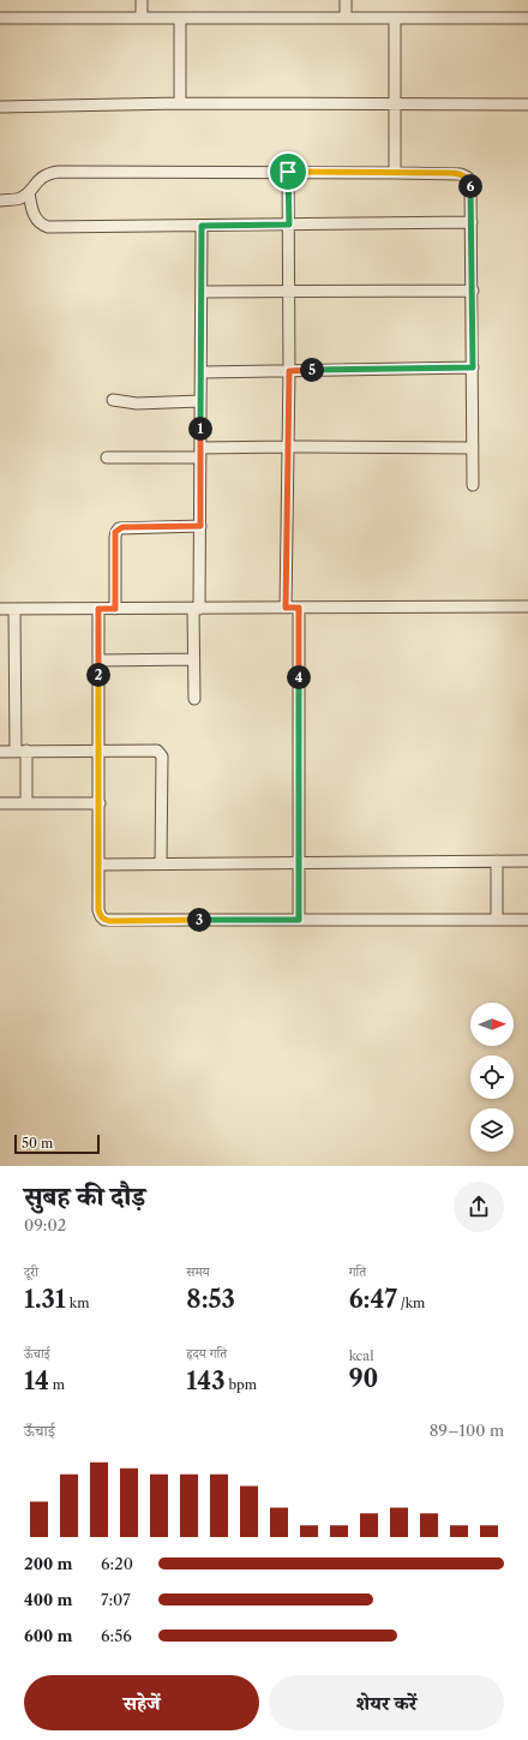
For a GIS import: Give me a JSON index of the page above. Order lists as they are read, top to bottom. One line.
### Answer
{"scale_bar":"50 m","north":"right","page":{"pins":["6","5","1","2","4","3"],"scale":"50 m","heading":["सुबह की दौड़","09:02"],"stats":[["दूरी","1.31 km"],["समय","8:53"],["गति","6:47 /km"],["ऊँचाई","14 m"],["हृदय गति","143 bpm"],["kcal","90"]],"chart":["ऊँचाई","89–100 m"],"list":[{"name":"200 m","note":"6:20"},{"name":"400 m","note":"7:07"},{"name":"600 m","note":"6:56"}],"buttons":["सहेजें","शेयर करें"]}}
